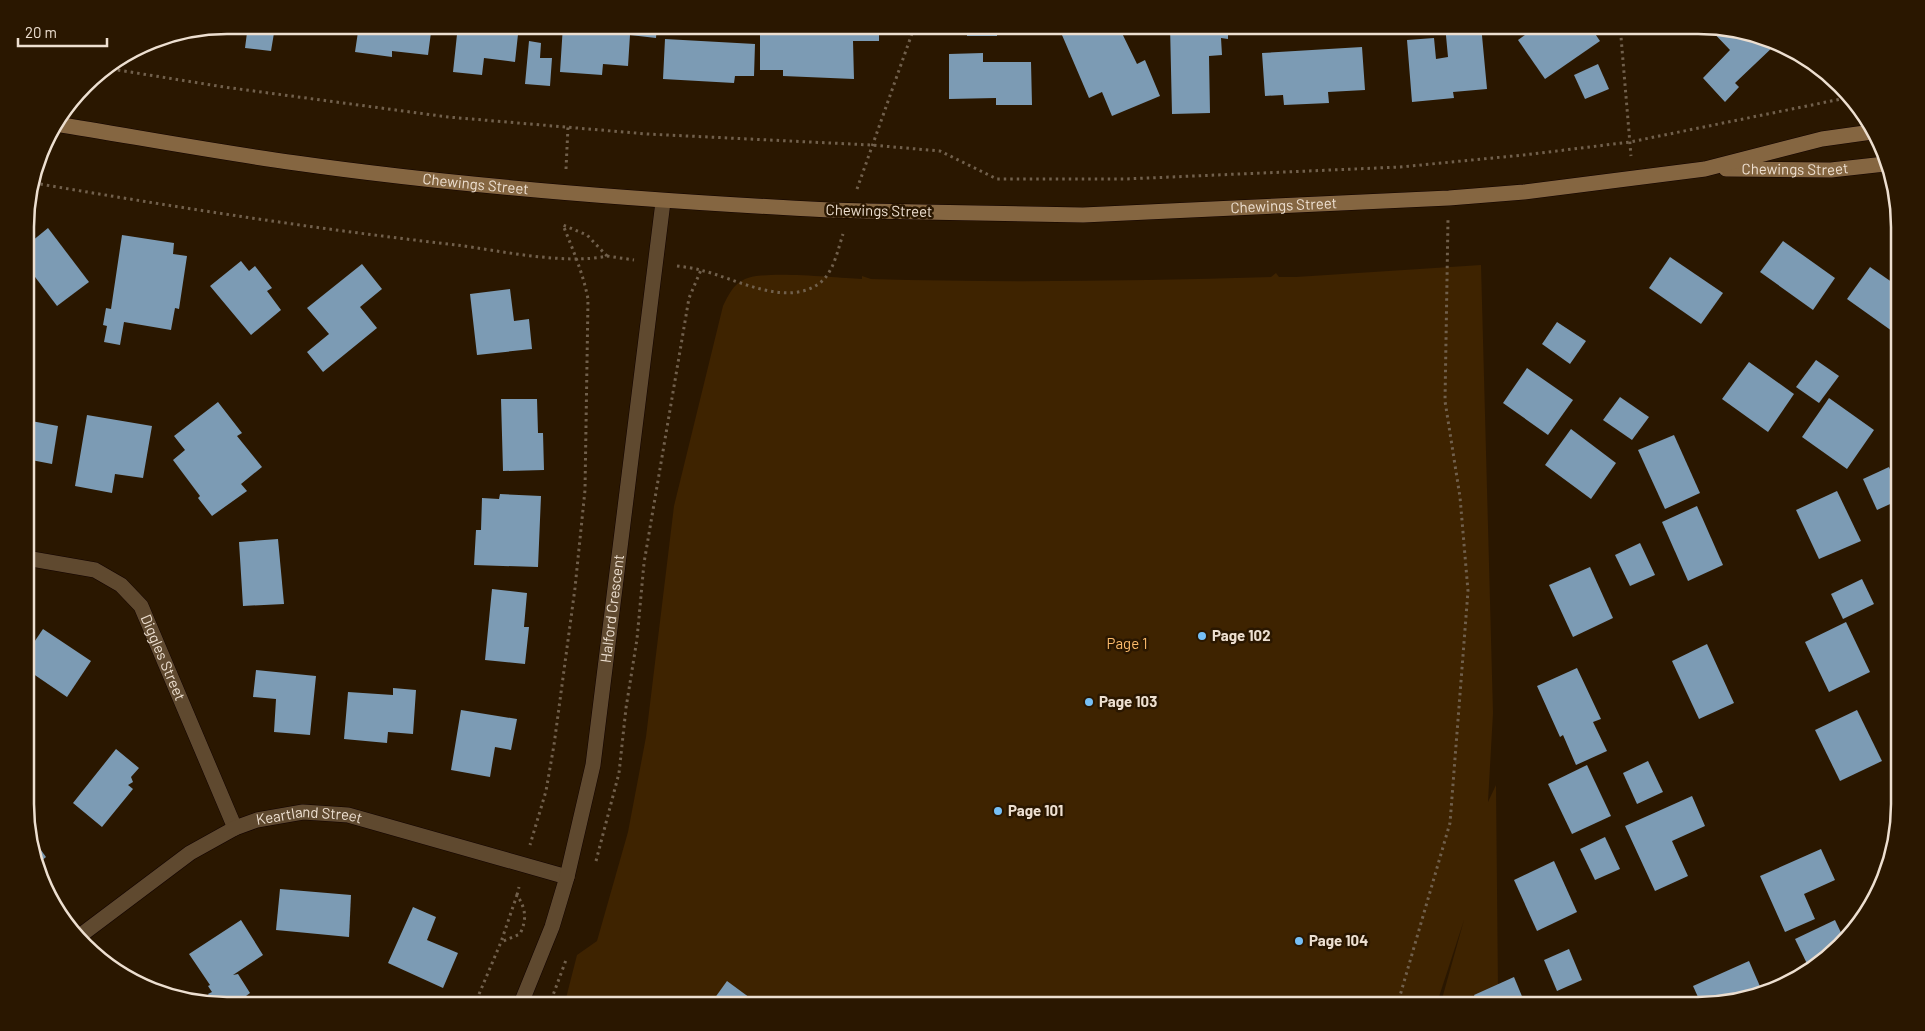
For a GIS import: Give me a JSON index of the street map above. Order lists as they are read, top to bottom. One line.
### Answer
{"streets":{"street":["Chewings Street","Halford Crescent","Diggles Street","Keartland Street"]},"crossings":[["Chewings Street","Halford Crescent"],["Halford Crescent","Keartland Street"],["Diggles Street","Keartland Street"]],"parks":["Page 1"],"places":["Page 102","Page 103","Page 101","Page 104"],"scale_bar":"20 m"}
